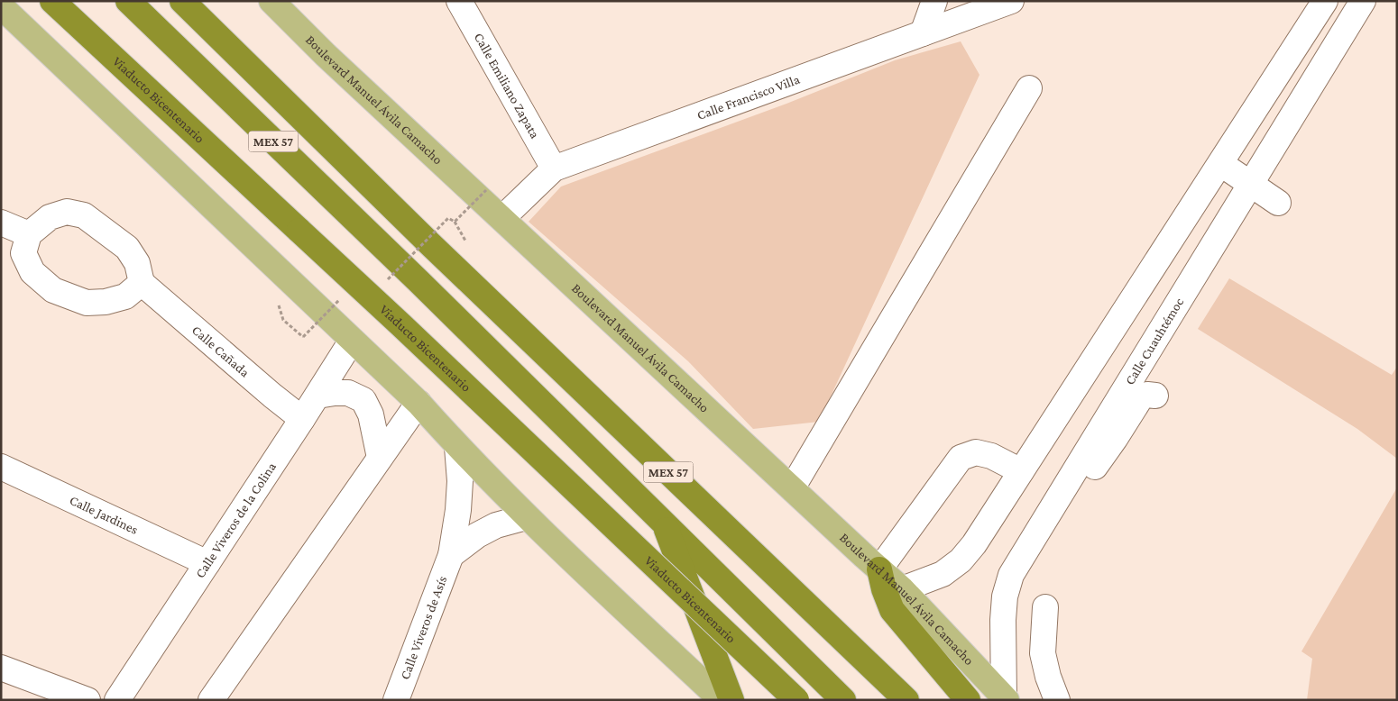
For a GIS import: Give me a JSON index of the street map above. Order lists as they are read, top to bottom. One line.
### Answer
{"streets":{"highway":["Viaducto Bicentenario","MEX 57"],"main road":["Boulevard Manuel Ávila Camacho"],"street":["Calle Emiliano Zapata","Calle Francisco Villa","Calle Cuauhtémoc","Calle Cañada","Calle Jardines","Calle Viveros de la Colina","Calle Viveros de Asís"]},"crossings":[["Calle Emiliano Zapata","Calle Francisco Villa"],["Calle Francisco Villa","Boulevard Manuel Ávila Camacho"],["Boulevard Manuel Ávila Camacho","Calle Cuauhtémoc"],["Calle Cañada","Calle Viveros de la Colina"],["Calle Jardines","Calle Viveros de la Colina"]]}
